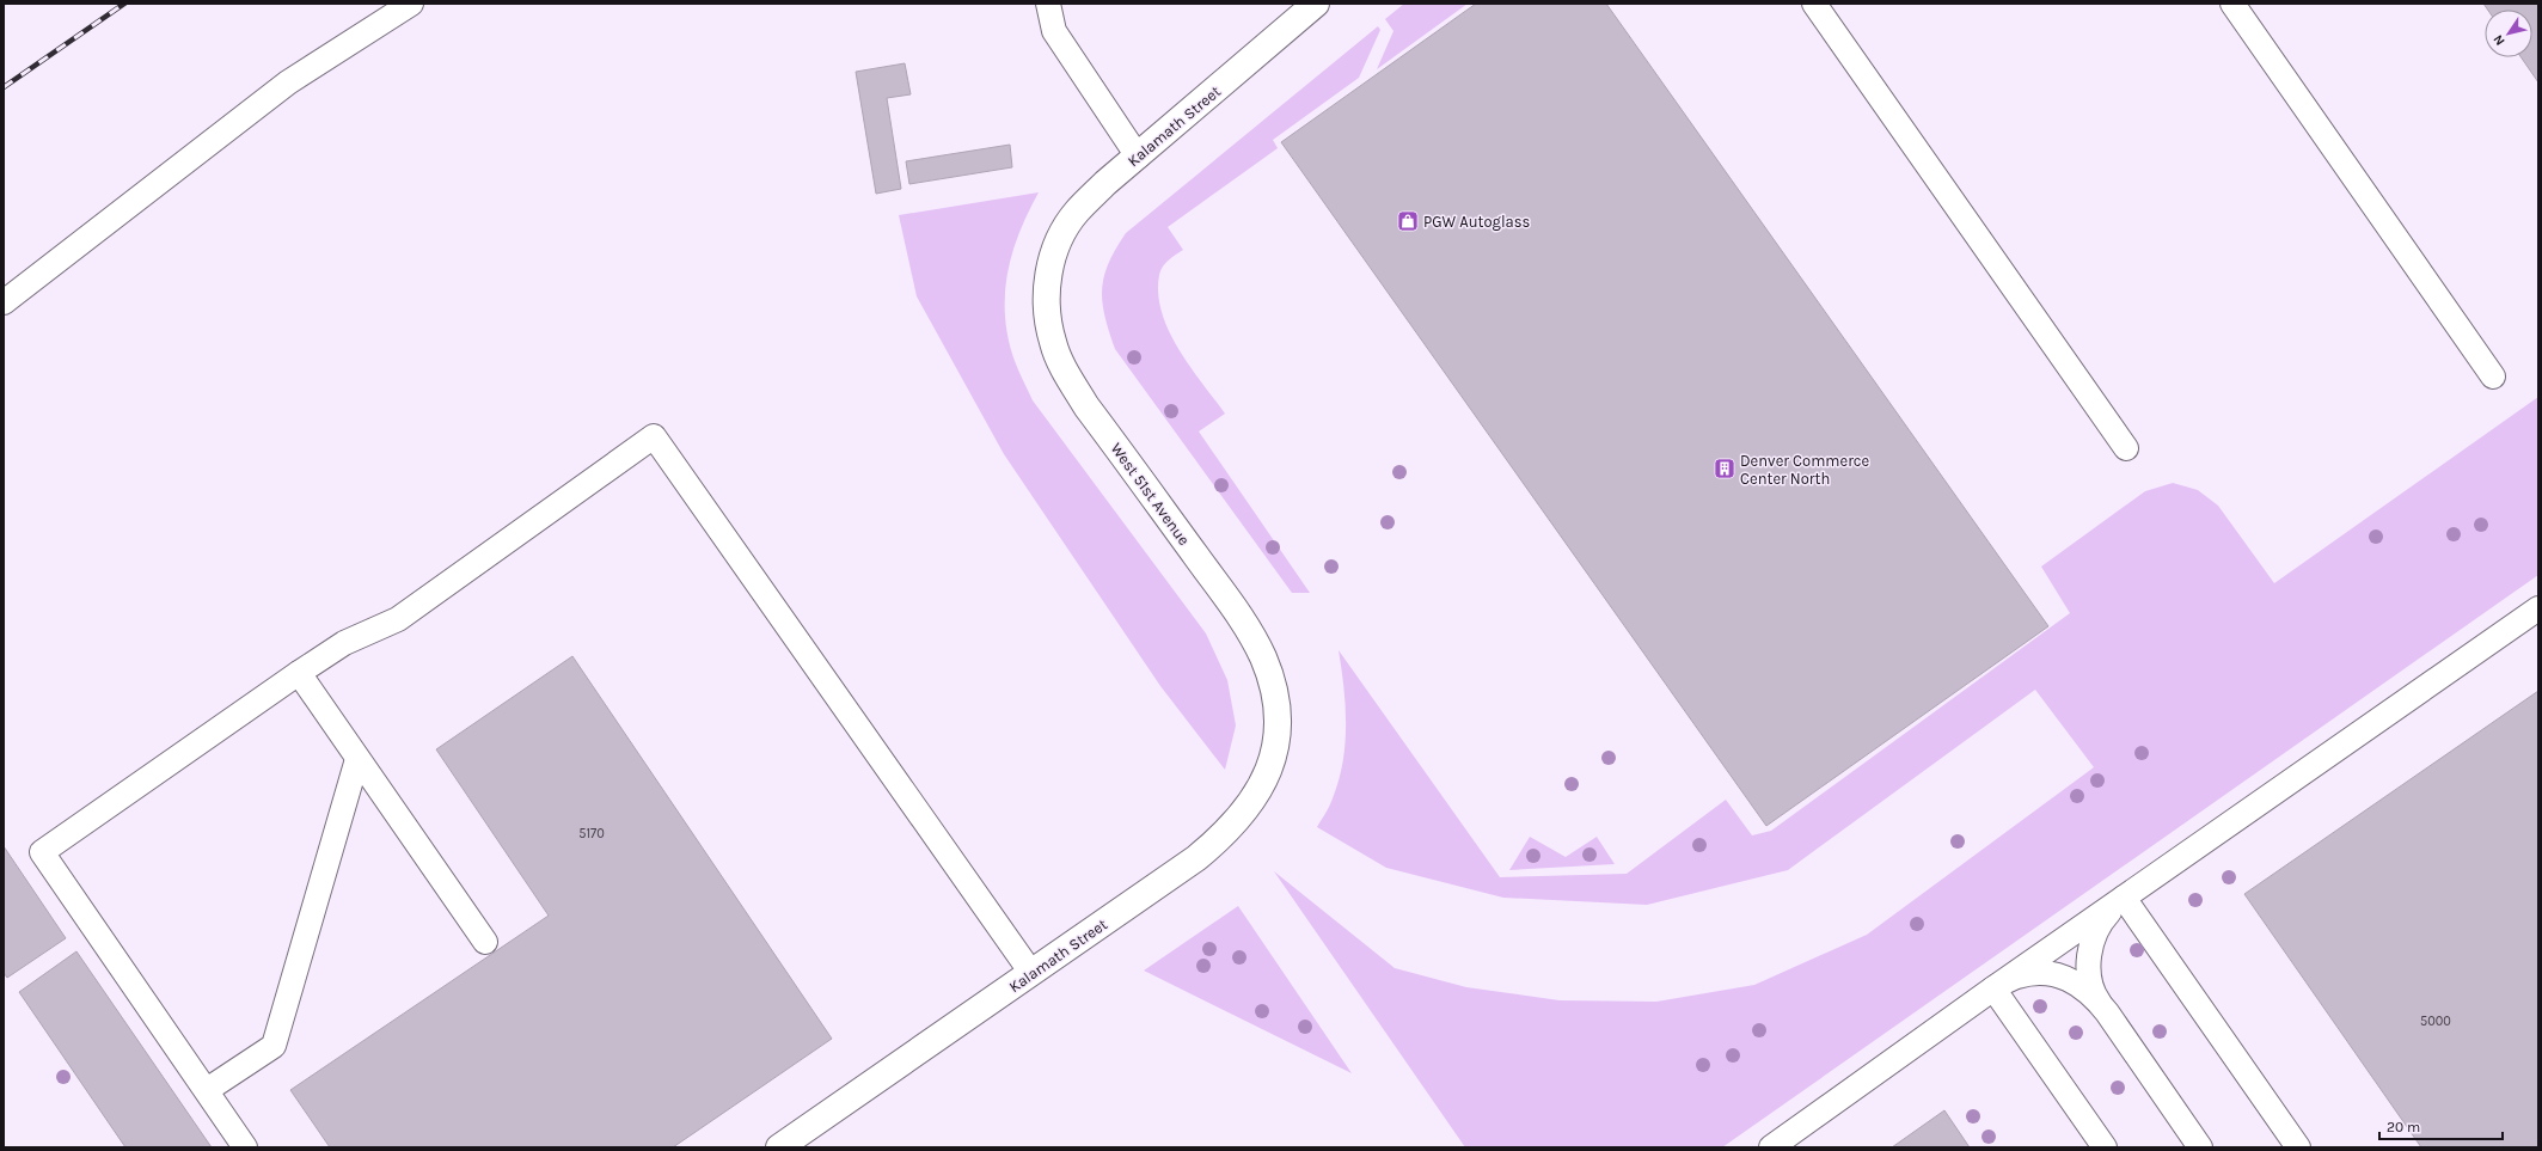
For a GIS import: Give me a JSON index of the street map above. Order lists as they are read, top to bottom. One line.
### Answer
{"streets":{"street":["Kalamath Street","West 51st Avenue"]},"crossings":[["Kalamath Street","West 51st Avenue"]],"places":{"shop":["PGW Autoglass"],"building":["Denver Commerce Center North"]},"house_numbers":["5170","5000"],"scale_bar":"20 m","north":"bottom left"}
